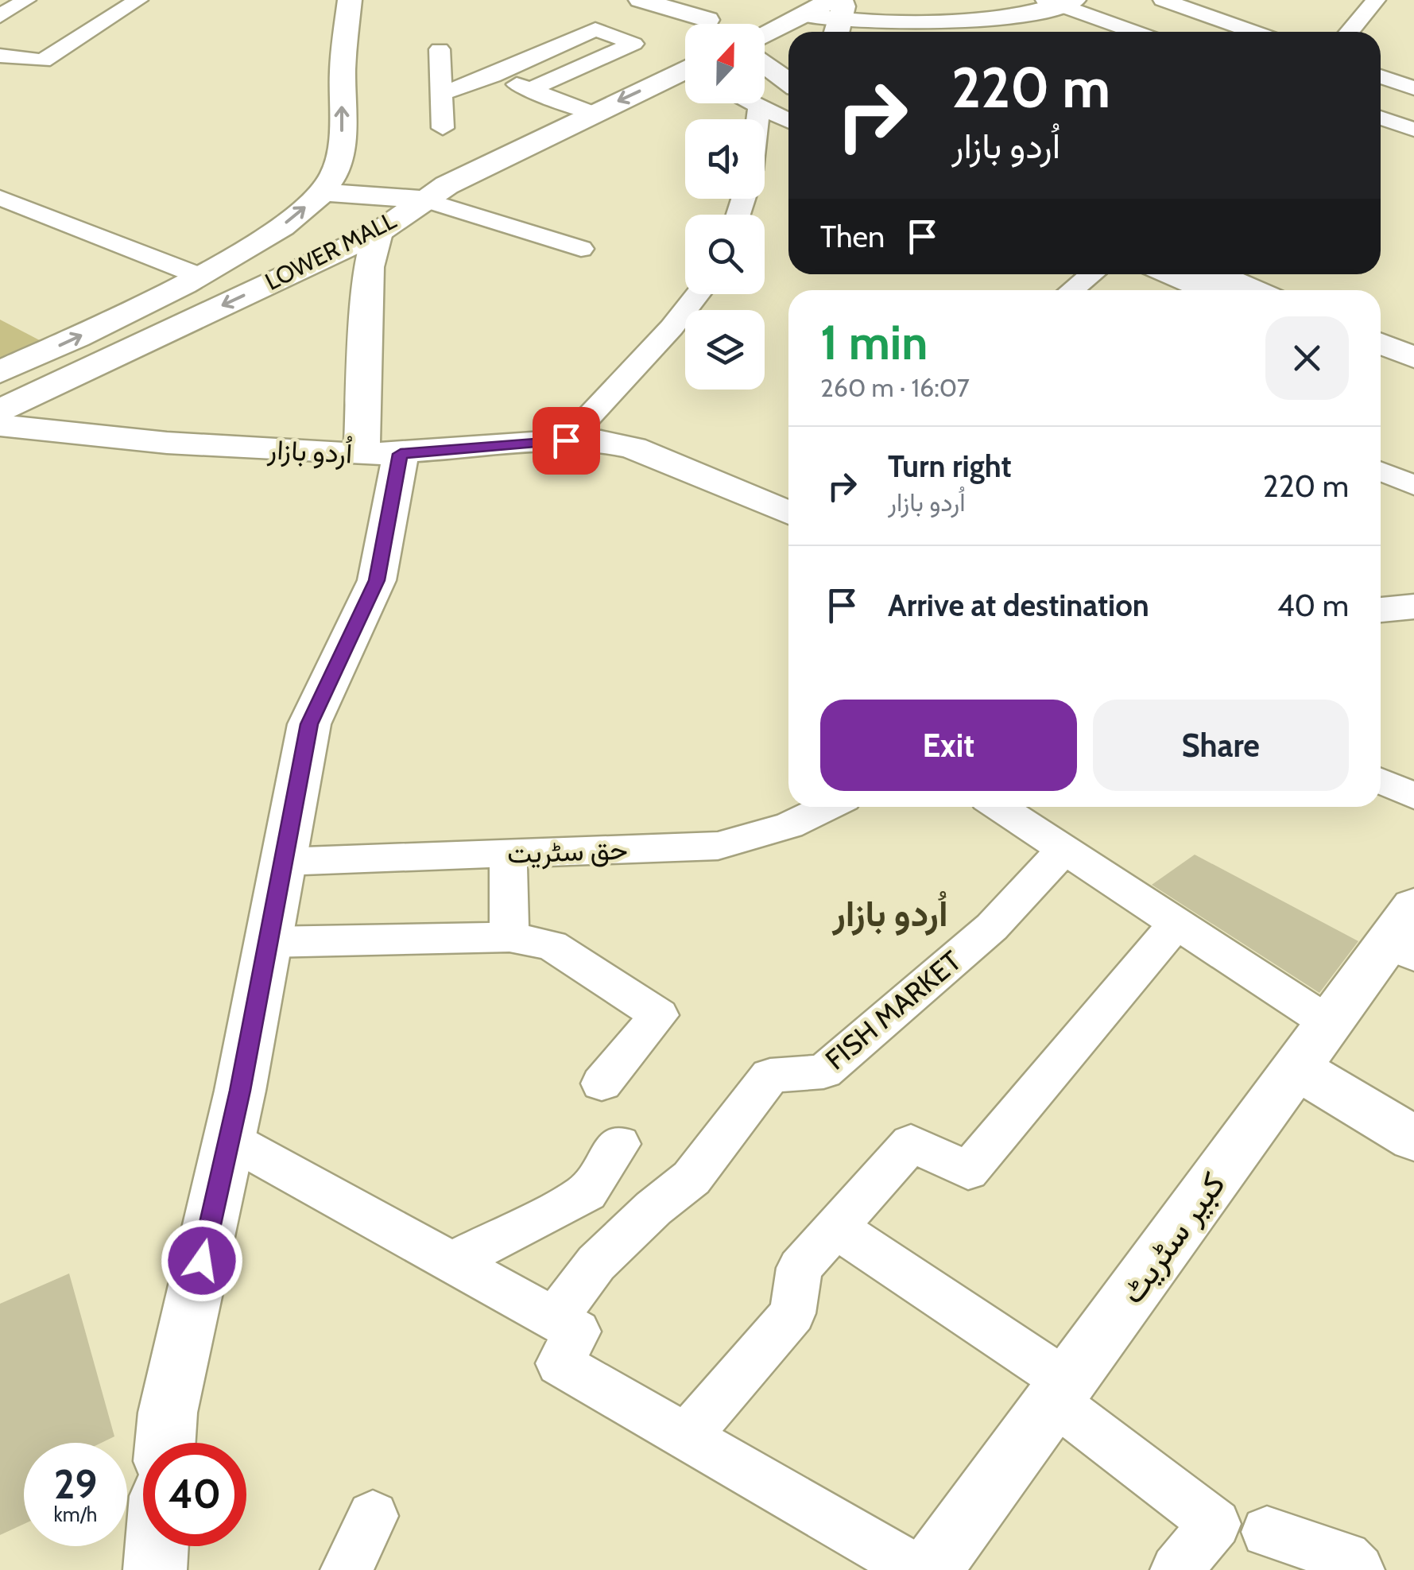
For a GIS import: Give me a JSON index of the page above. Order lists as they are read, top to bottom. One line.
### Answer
{"streets":{"main road":["LOWER MALL","اُردو بازار","کبیر سٹریٹ"],"street":["حق سٹریت","FISH MARKET"]},"districts":["اُردو بازار"],"north":"top","page":{"turn":["220 m","اُردو بازار"],"then":"Then","heading":["1 min","260 m · 16:07"],"list":[{"name":"Turn right","note":"اُردو بازار","value":"220 m"},{"name":"Arrive at destination","value":"40 m"}],"buttons":["Exit","Share"],"speed":"29 km/h","limit":"40"}}
